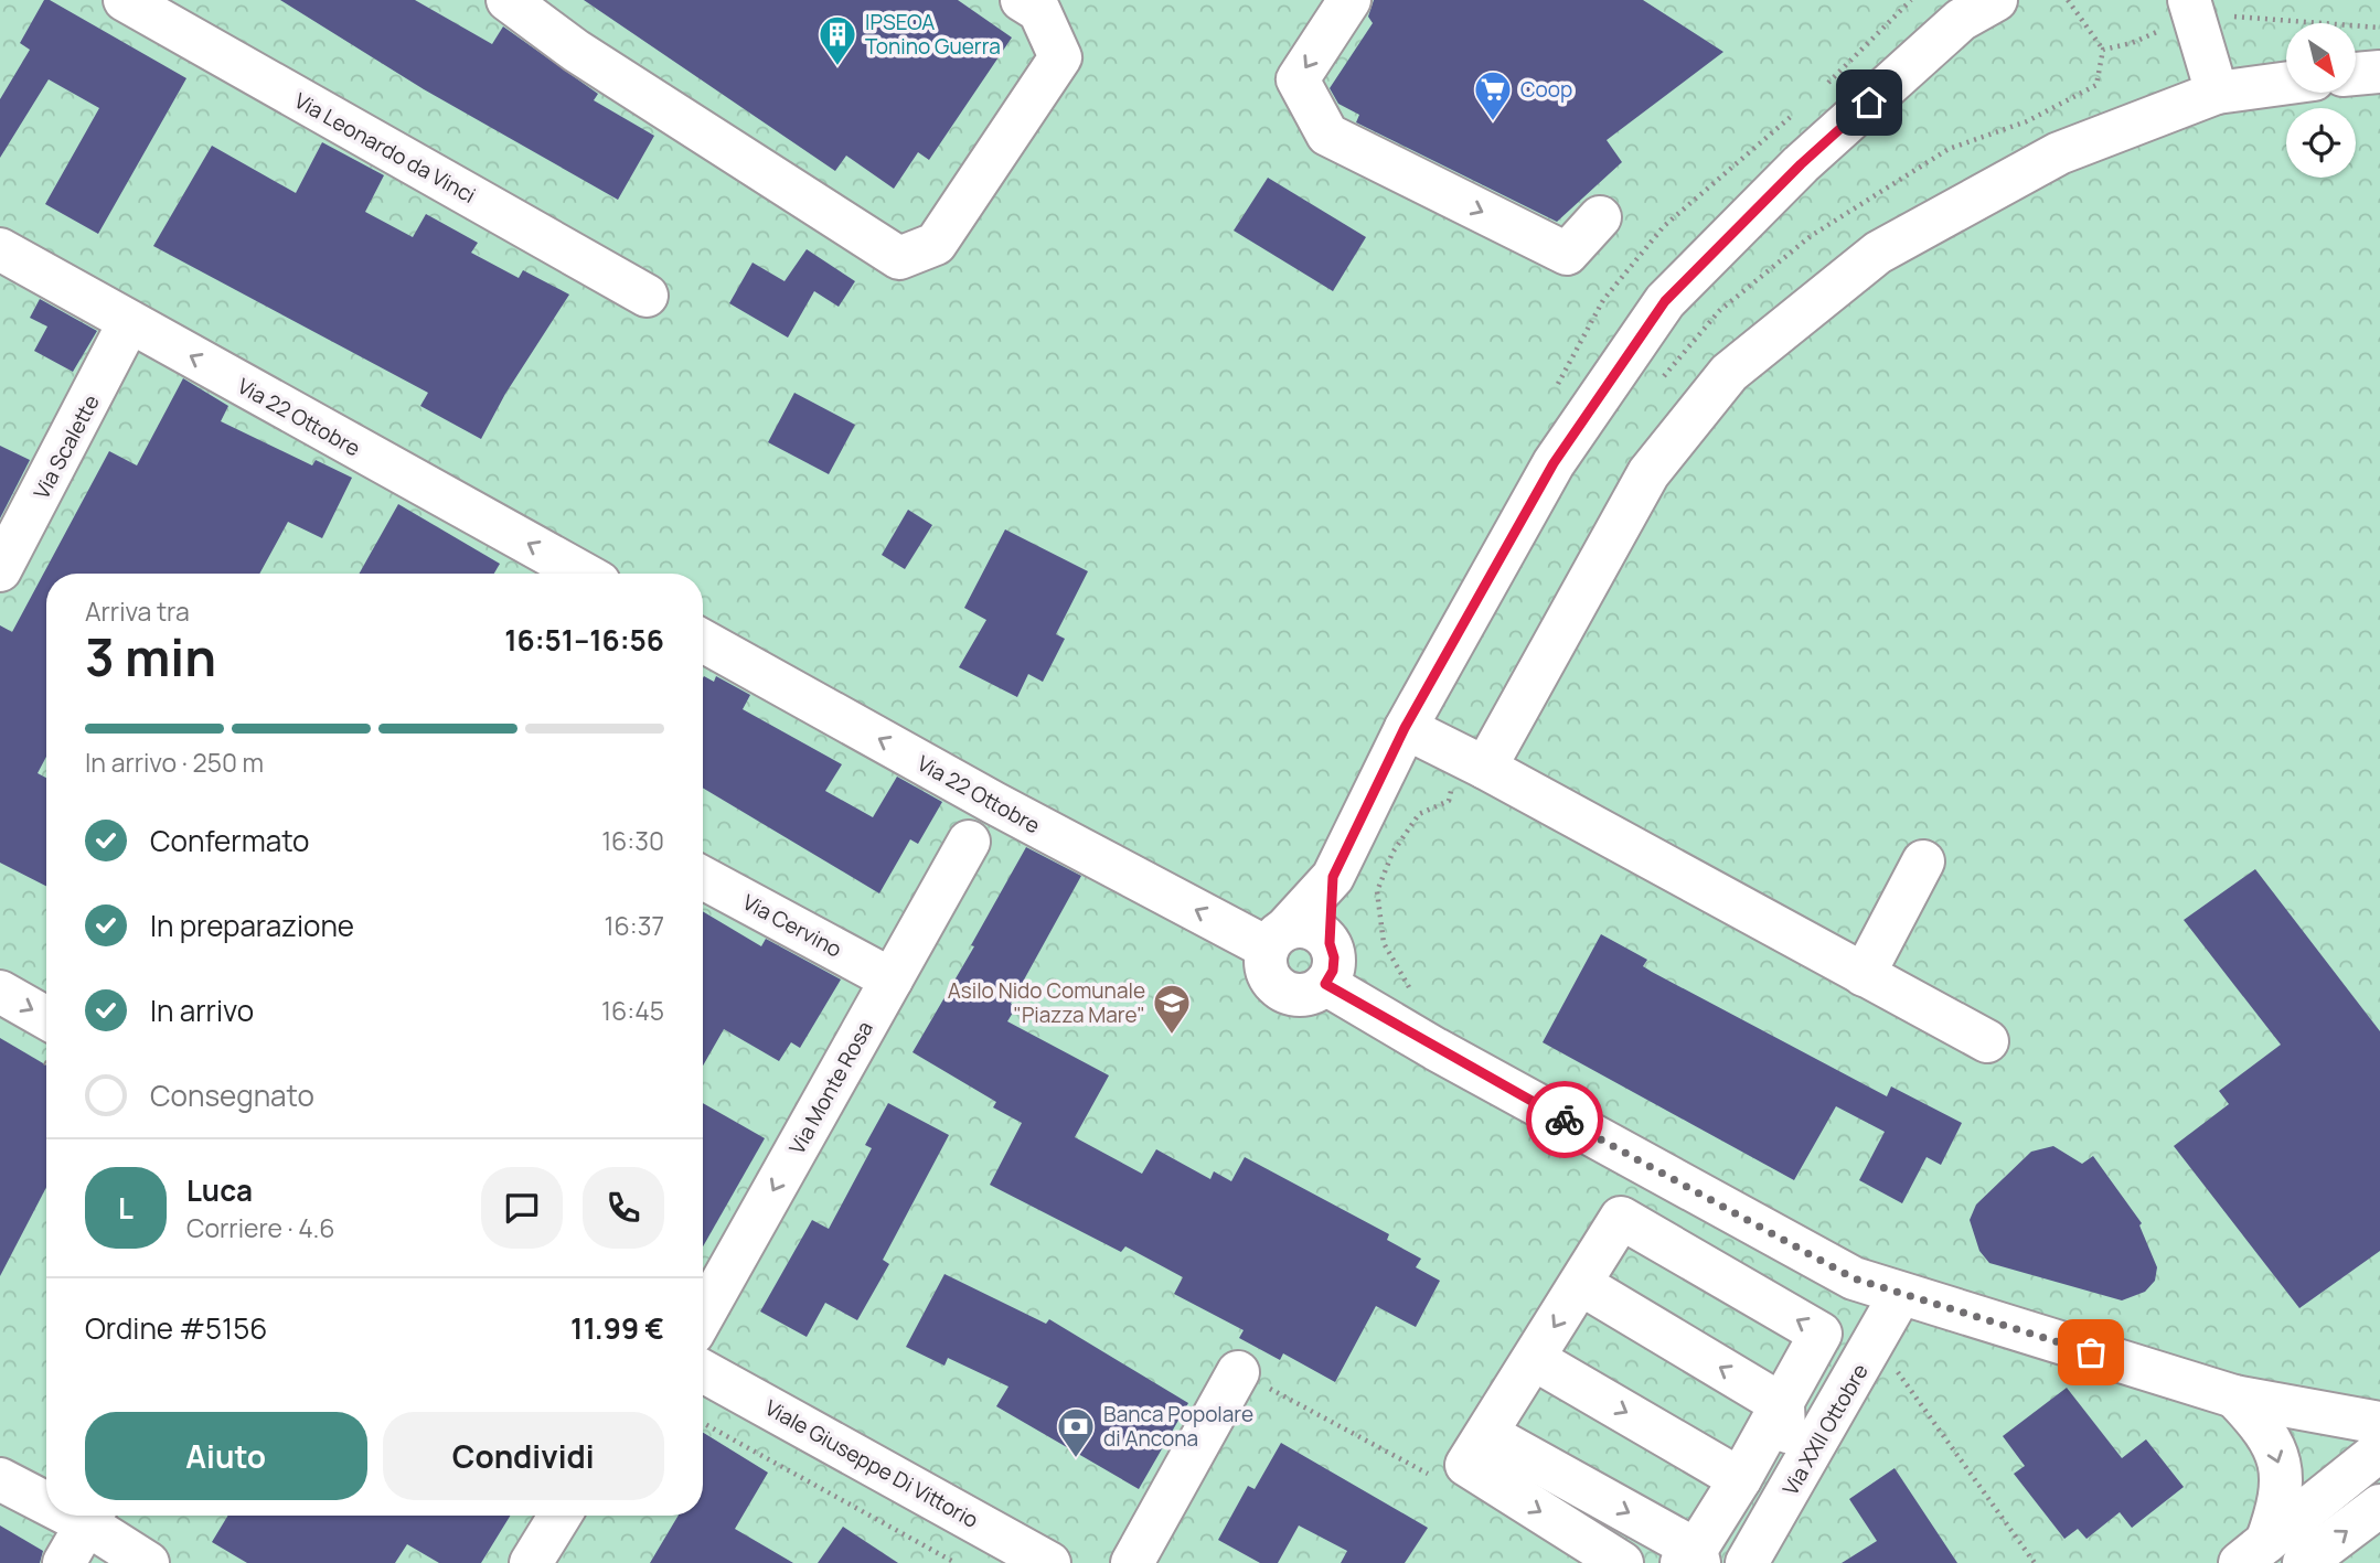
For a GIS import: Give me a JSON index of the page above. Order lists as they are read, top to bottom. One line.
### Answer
{"streets":{"street":["Via Leonardo da Vinci","Via 22 Ottobre","Via Scalette","Via Cervino","Via Monte Rosa","Via XXII Ottobre","Viale Giuseppe Di Vittorio"]},"crossings":[["Via 22 Ottobre","Via Scalette"],["Via Cervino","Via Monte Rosa"]],"one_way":["Via 22 Ottobre","Via Monte Rosa"],"places":{"building":["IPSEOA Tonino Guerra"],"supermarket":["Coop"],"school or university":["Asilo Nido Comunale \"Piazza Mare\""],"bank":["Banca Popolare di Ancona"]},"north":"bottom right","page":{"heading":["3 min","Arriva tra","16:51–16:56"],"panel":["Luca","Corriere · 4.6","Ordine #5156","11.99 €"],"bar":"In arrivo · 250 m","list":[["Confermato","16:30"],["In preparazione","16:37"],["In arrivo","16:45"],"Consegnato"],"round":"L","buttons":["Aiuto","Condividi"]}}
